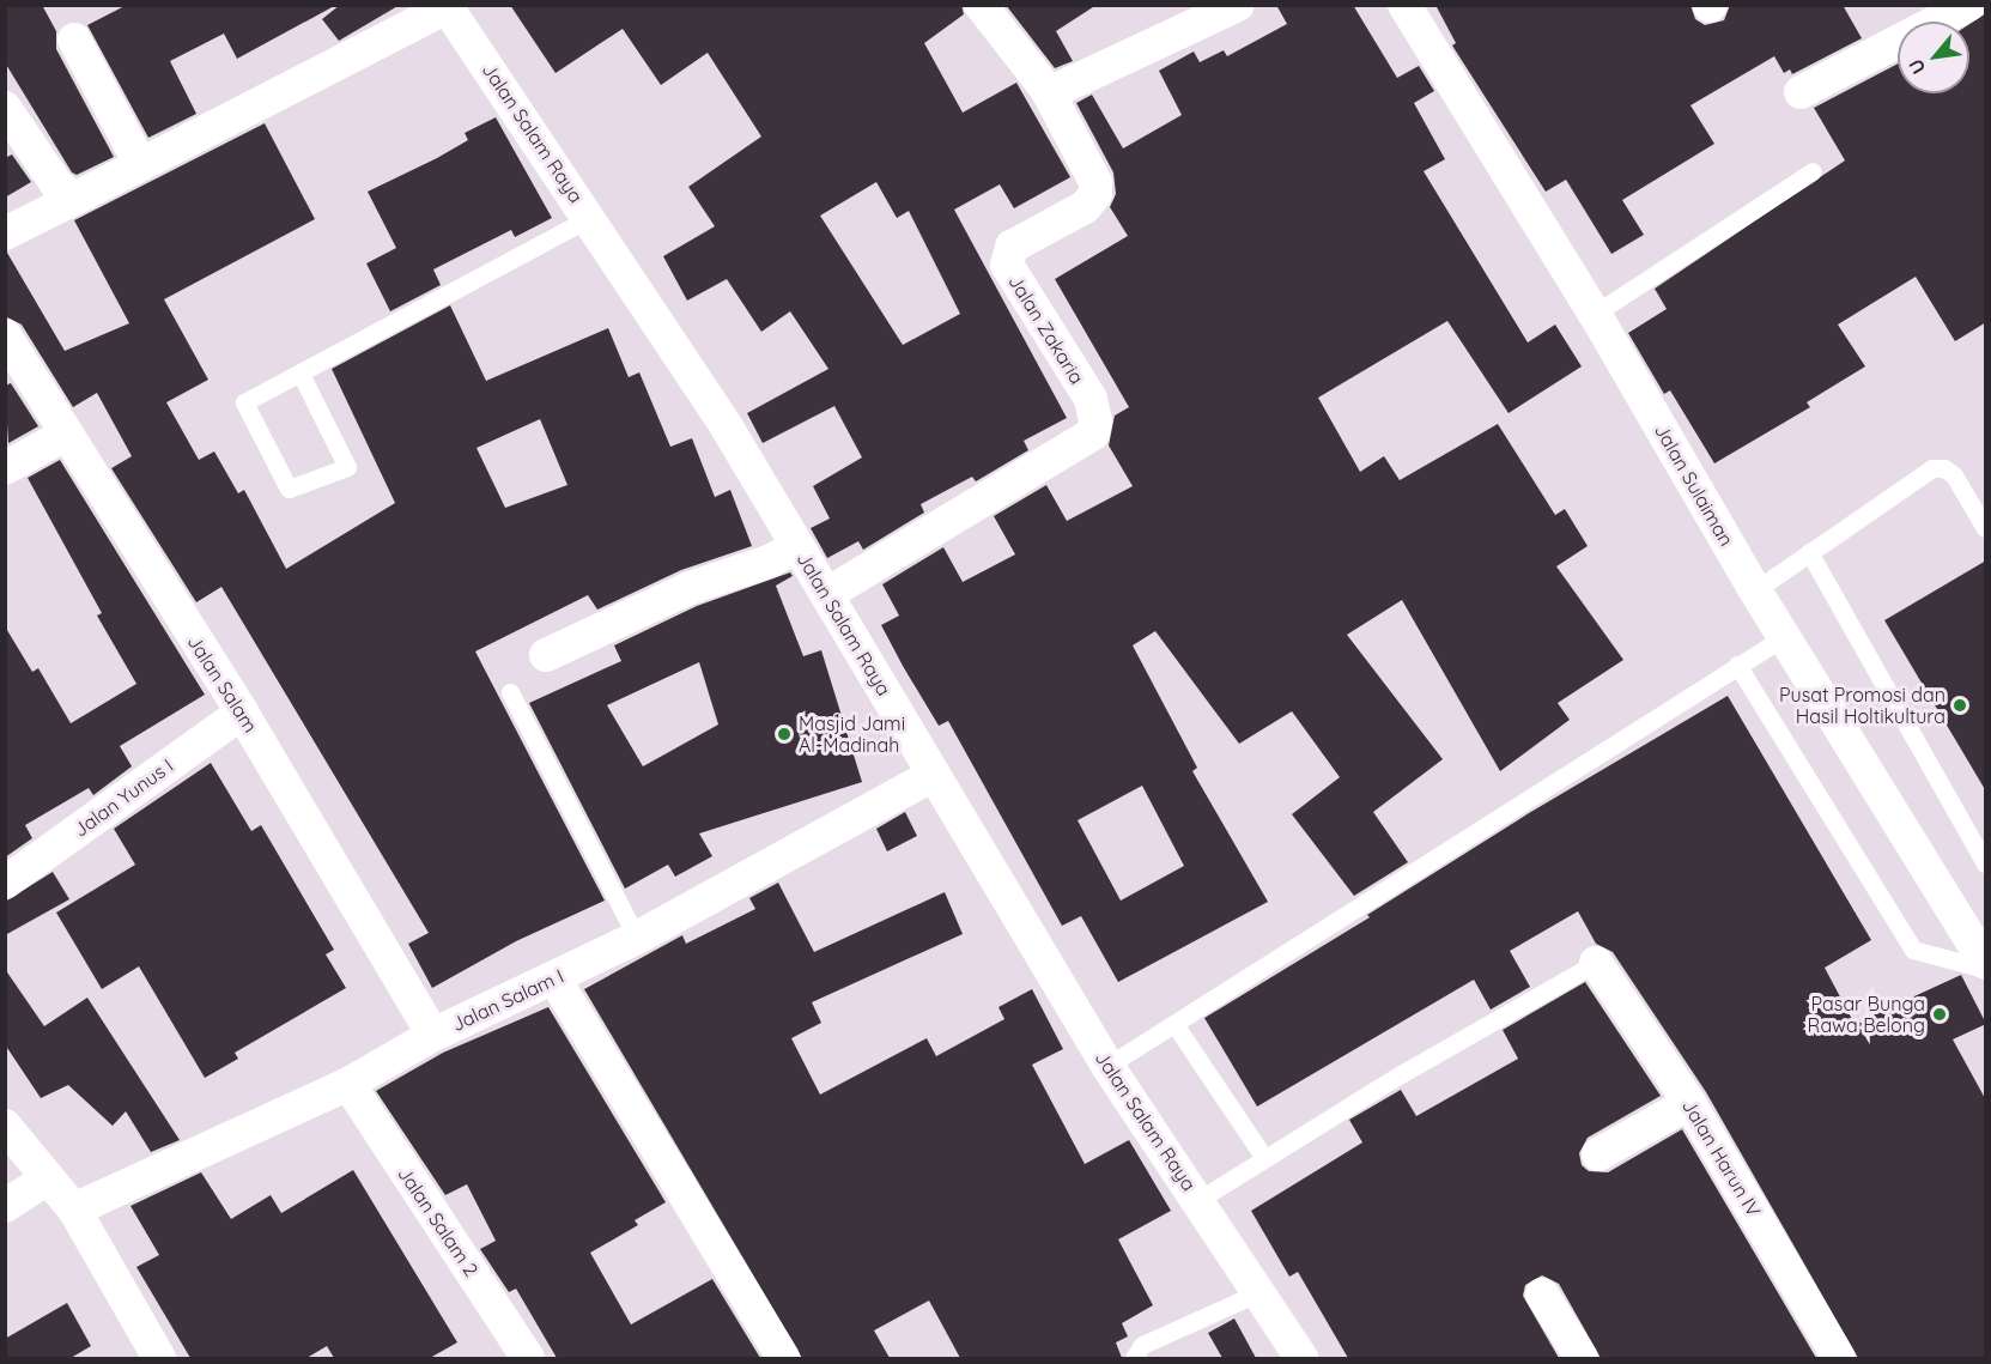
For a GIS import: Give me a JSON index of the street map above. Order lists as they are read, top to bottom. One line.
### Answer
{"streets":{"street":["Jalan Salam Raya","Jalan Zakaria","Jalan Sulaiman","Jalan Salam","Jalan Yunus I","Jalan Salam I","Jalan Harun IV","Jalan Salam 2"]},"crossings":[["Jalan Salam Raya","Jalan Zakaria"],["Jalan Salam Raya","Jalan Salam I"],["Jalan Salam","Jalan Yunus I"],["Jalan Salam","Jalan Salam I"],["Jalan Salam I","Jalan Salam 2"]],"places":["Pusat Promosi dan Hasil Holtikultura","Masjid Jami Al-Madinah","Pasar Bunga Rawa Belong"],"north":"bottom left"}
